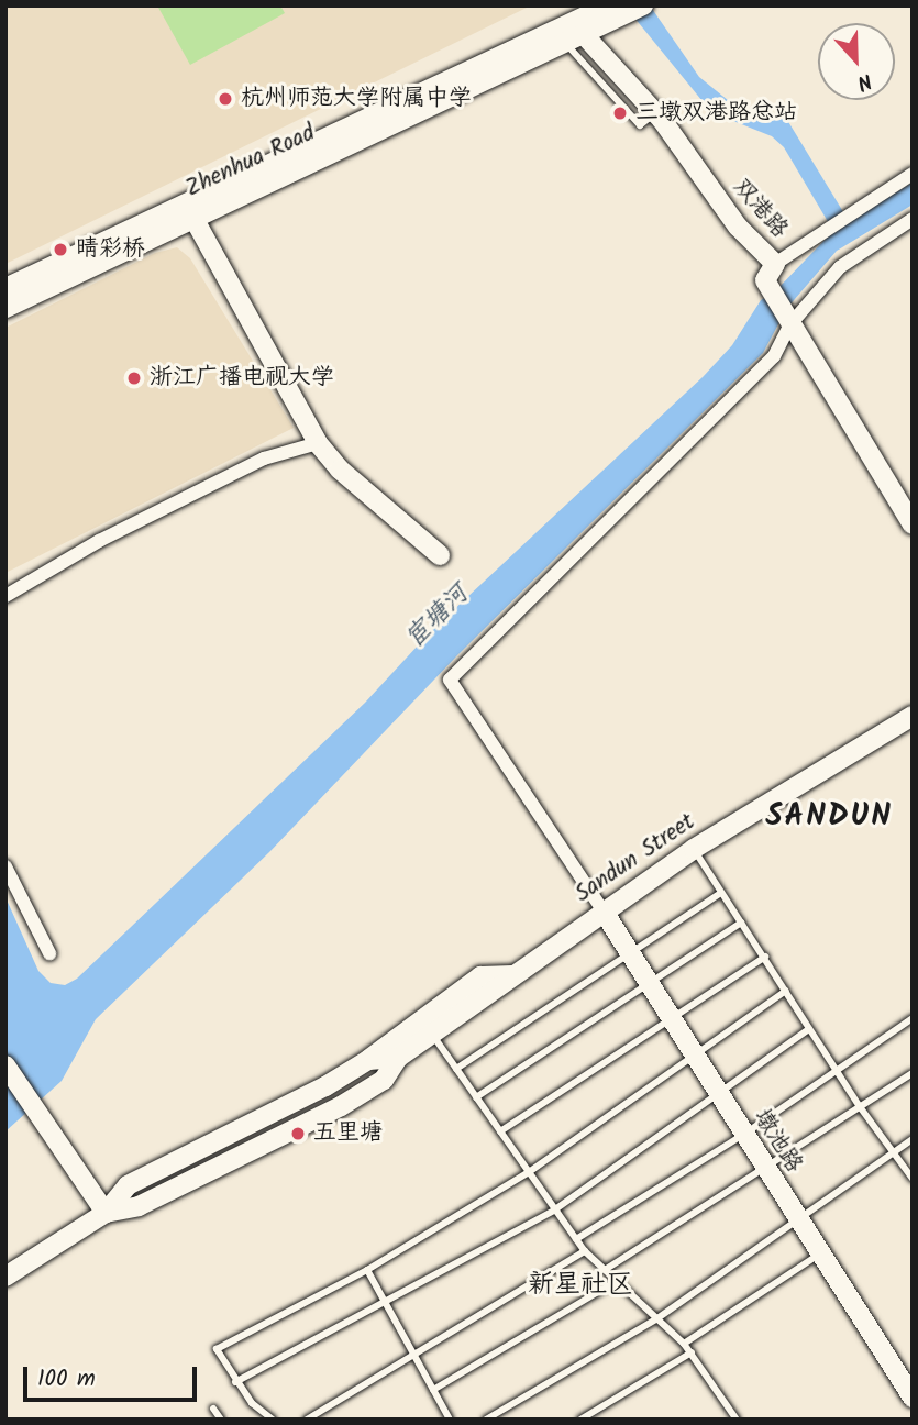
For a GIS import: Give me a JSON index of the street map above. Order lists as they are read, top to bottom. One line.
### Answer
{"streets":{"street":["Zhenhua Road","双港路","Sandun Street","墩池路"]},"crossings":[["Zhenhua Road","双港路"],["Sandun Street","墩池路"]],"districts":["SANDUN","新星社区"],"water":["宦塘河"],"places":["杭州师范大学附属中学","三墩双港路总站","晴彩桥","浙江广播电视大学","五里塘"],"scale_bar":"100 m","north":"bottom"}
